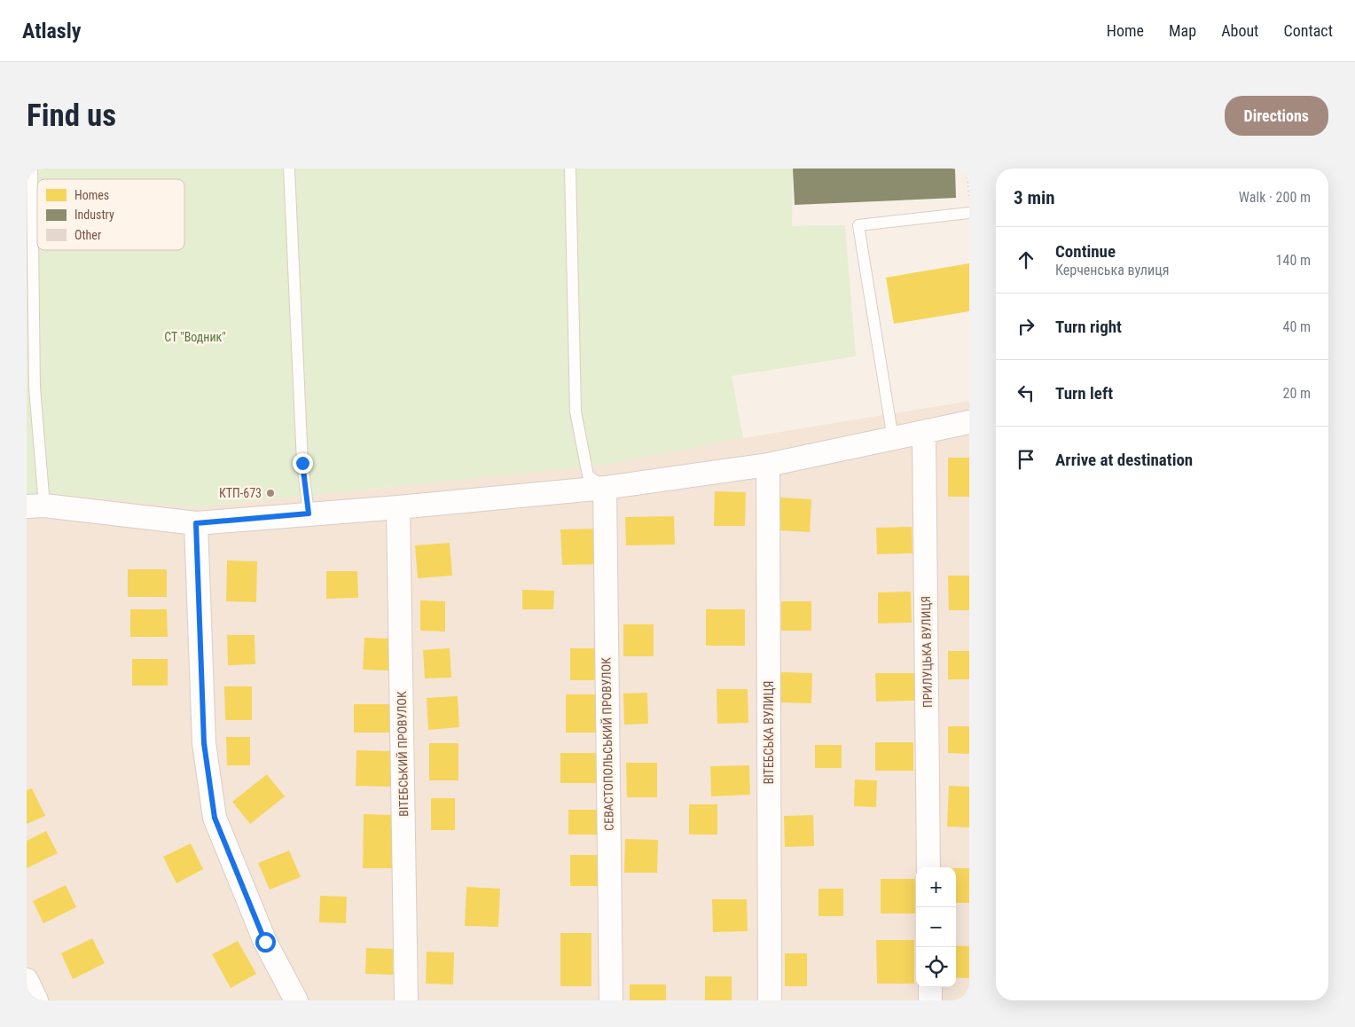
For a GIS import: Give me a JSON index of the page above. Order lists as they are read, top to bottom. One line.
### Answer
{"streets":{"street":["ПРИЛУЦЬКА ВУЛИЦЯ","ВІТЕБСЬКА ВУЛИЦЯ","СЕВАСТОПОЛЬСЬКИЙ ПРОВУЛОК","ВІТЕБСЬКИЙ ПРОВУЛОК"]},"parks":["СТ \"Водник\""],"places":["КТП-673"],"legend":["Homes","Industry","Other"],"page":{"header":"Atlasly","nav":["Home","Map","About","Contact"],"buttons":"Directions","title":"Find us","heading":["3 min","Walk · 200 m"],"list":[["Continue","Керченська вулиця","140 m"],["Turn right","40 m"],["Turn left","20 m"],"Arrive at destination"],"map_buttons":["+","−"]}}
